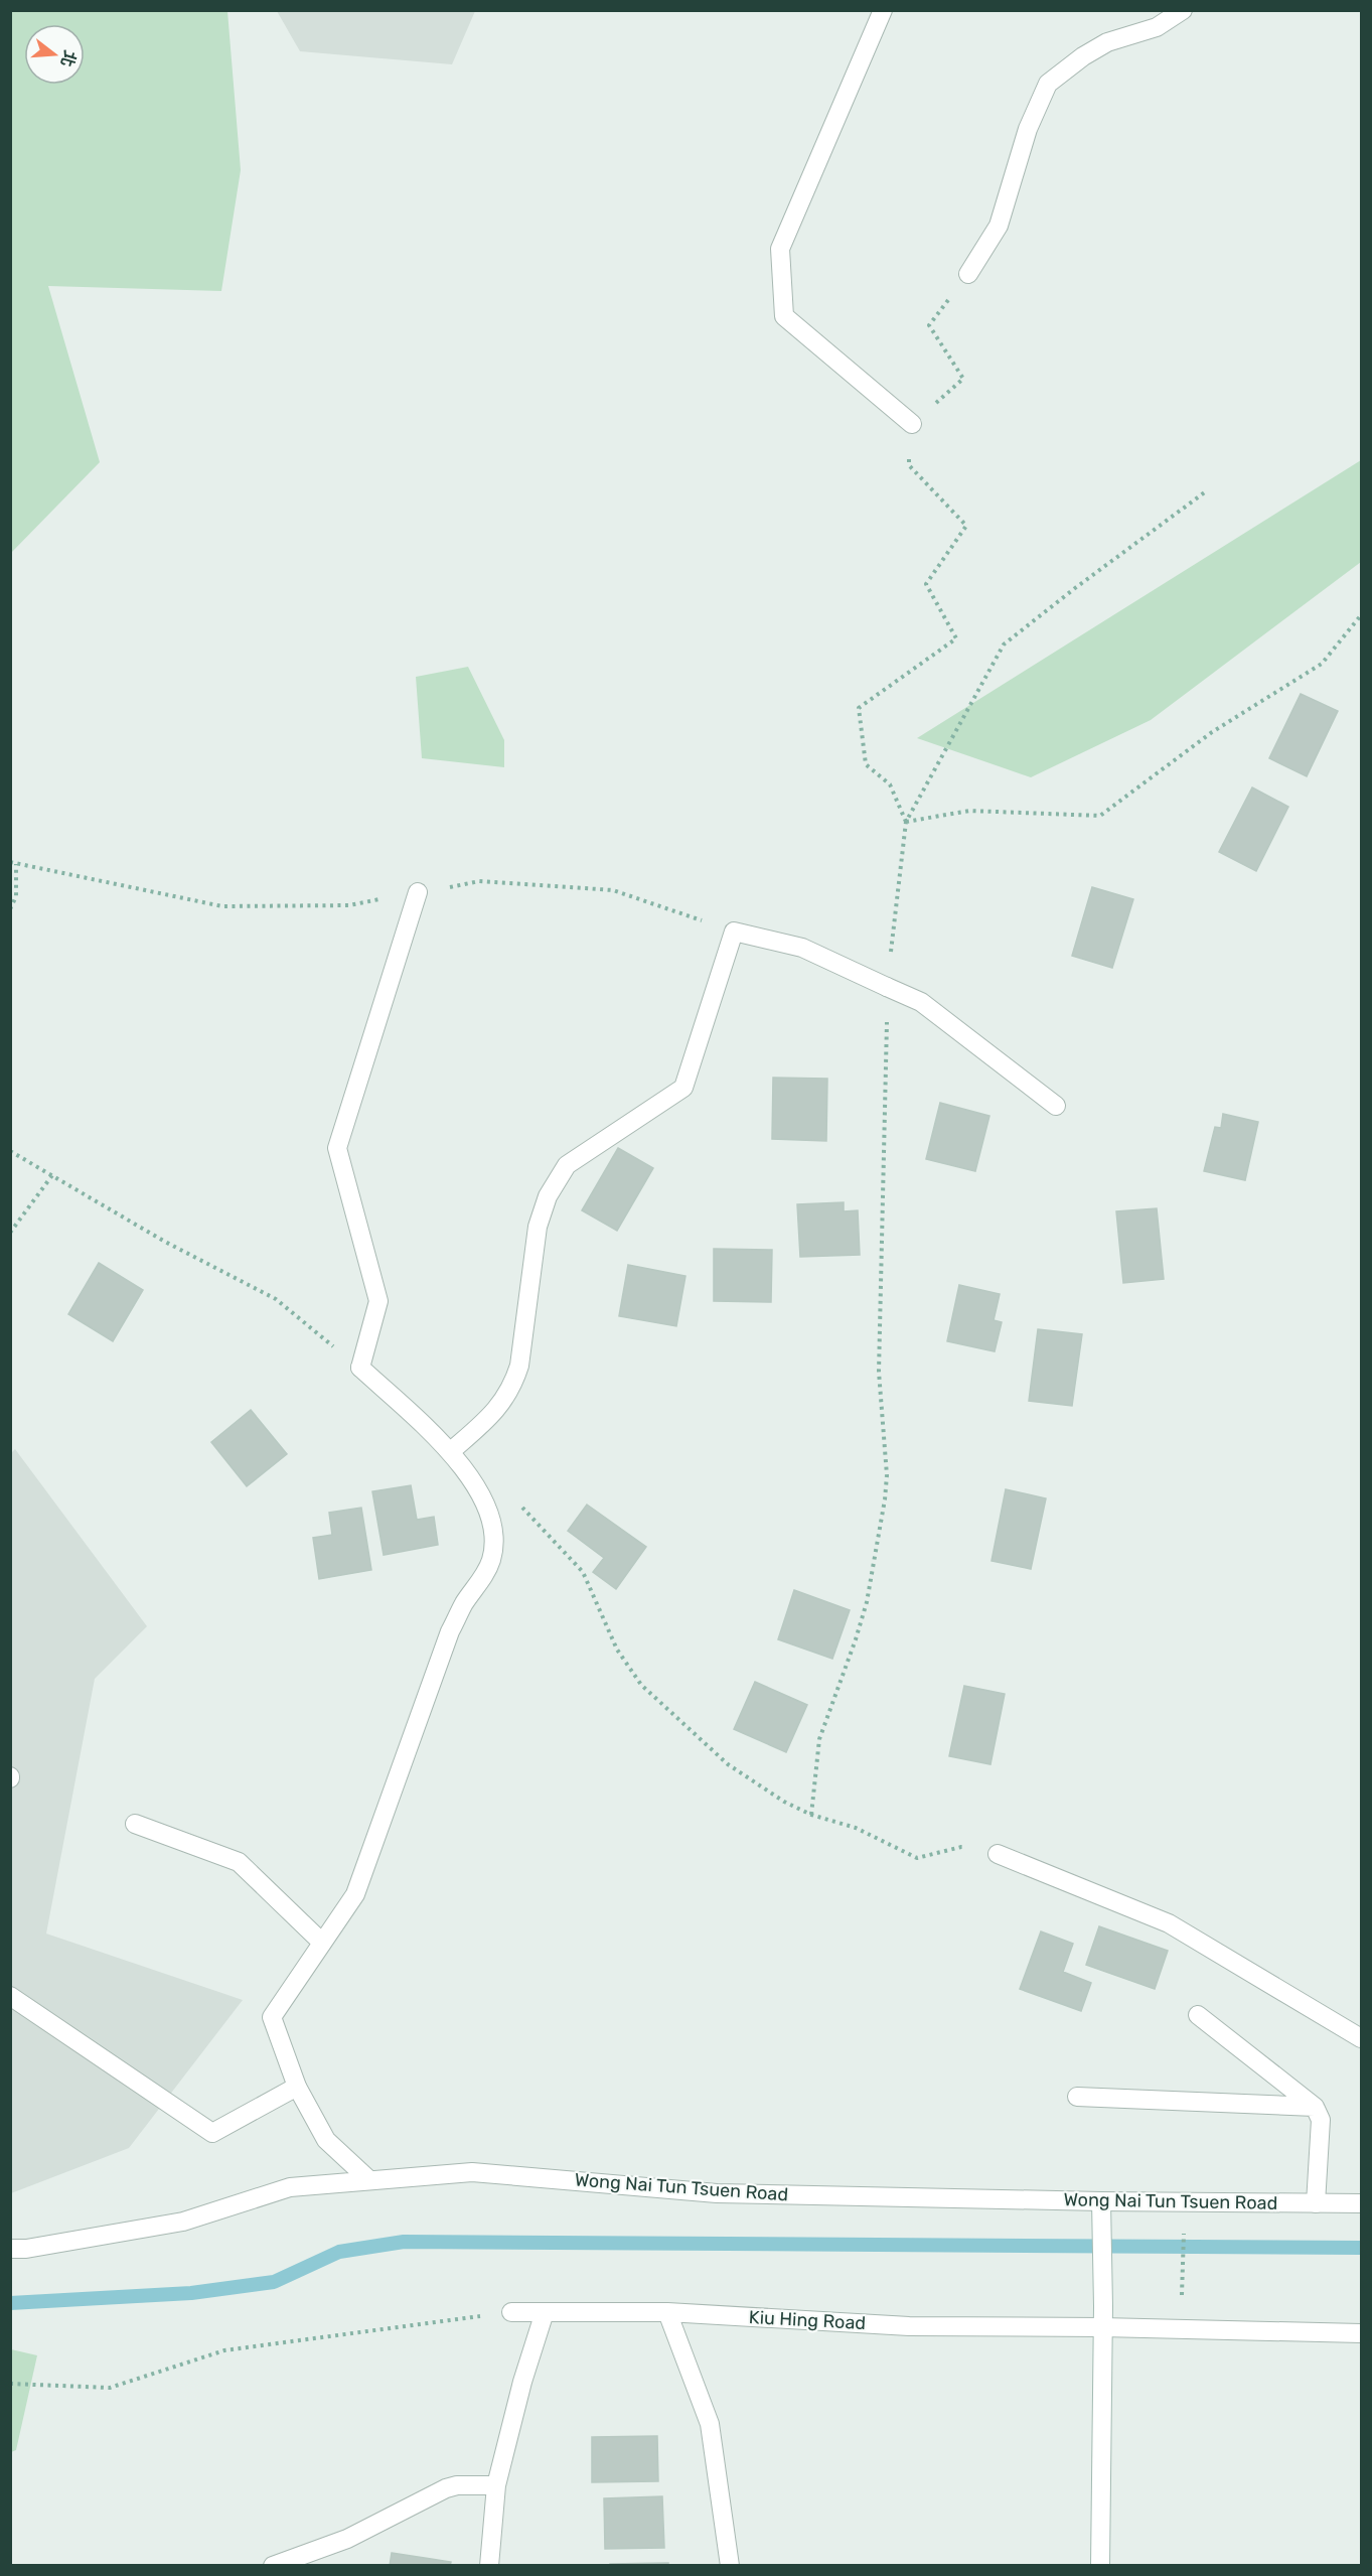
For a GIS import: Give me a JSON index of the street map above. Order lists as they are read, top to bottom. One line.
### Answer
{"streets":{"street":["Wong Nai Tun Tsuen Road","Kiu Hing Road"]},"north":"right"}
